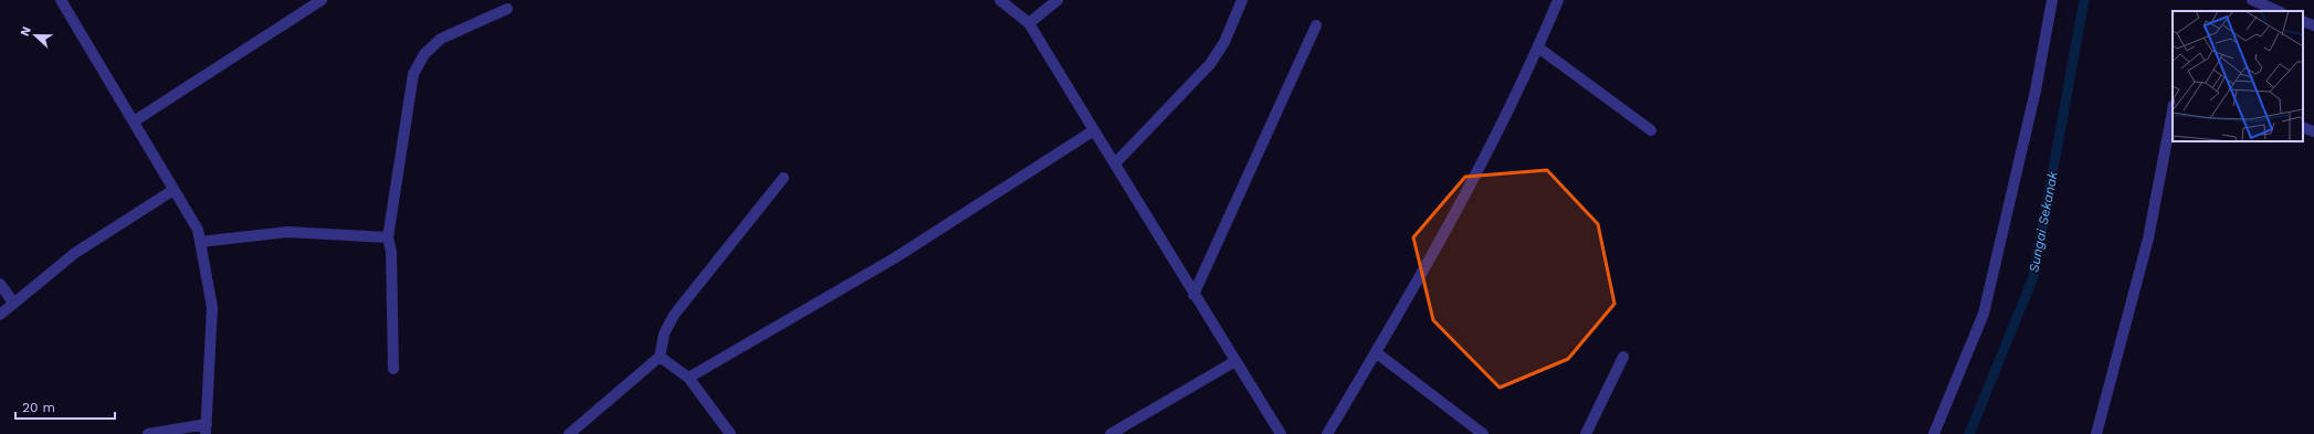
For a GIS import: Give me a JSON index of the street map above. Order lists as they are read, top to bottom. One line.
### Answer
{"water":["Sungai Sekanak"],"scale_bar":"20 m","north":"left"}
